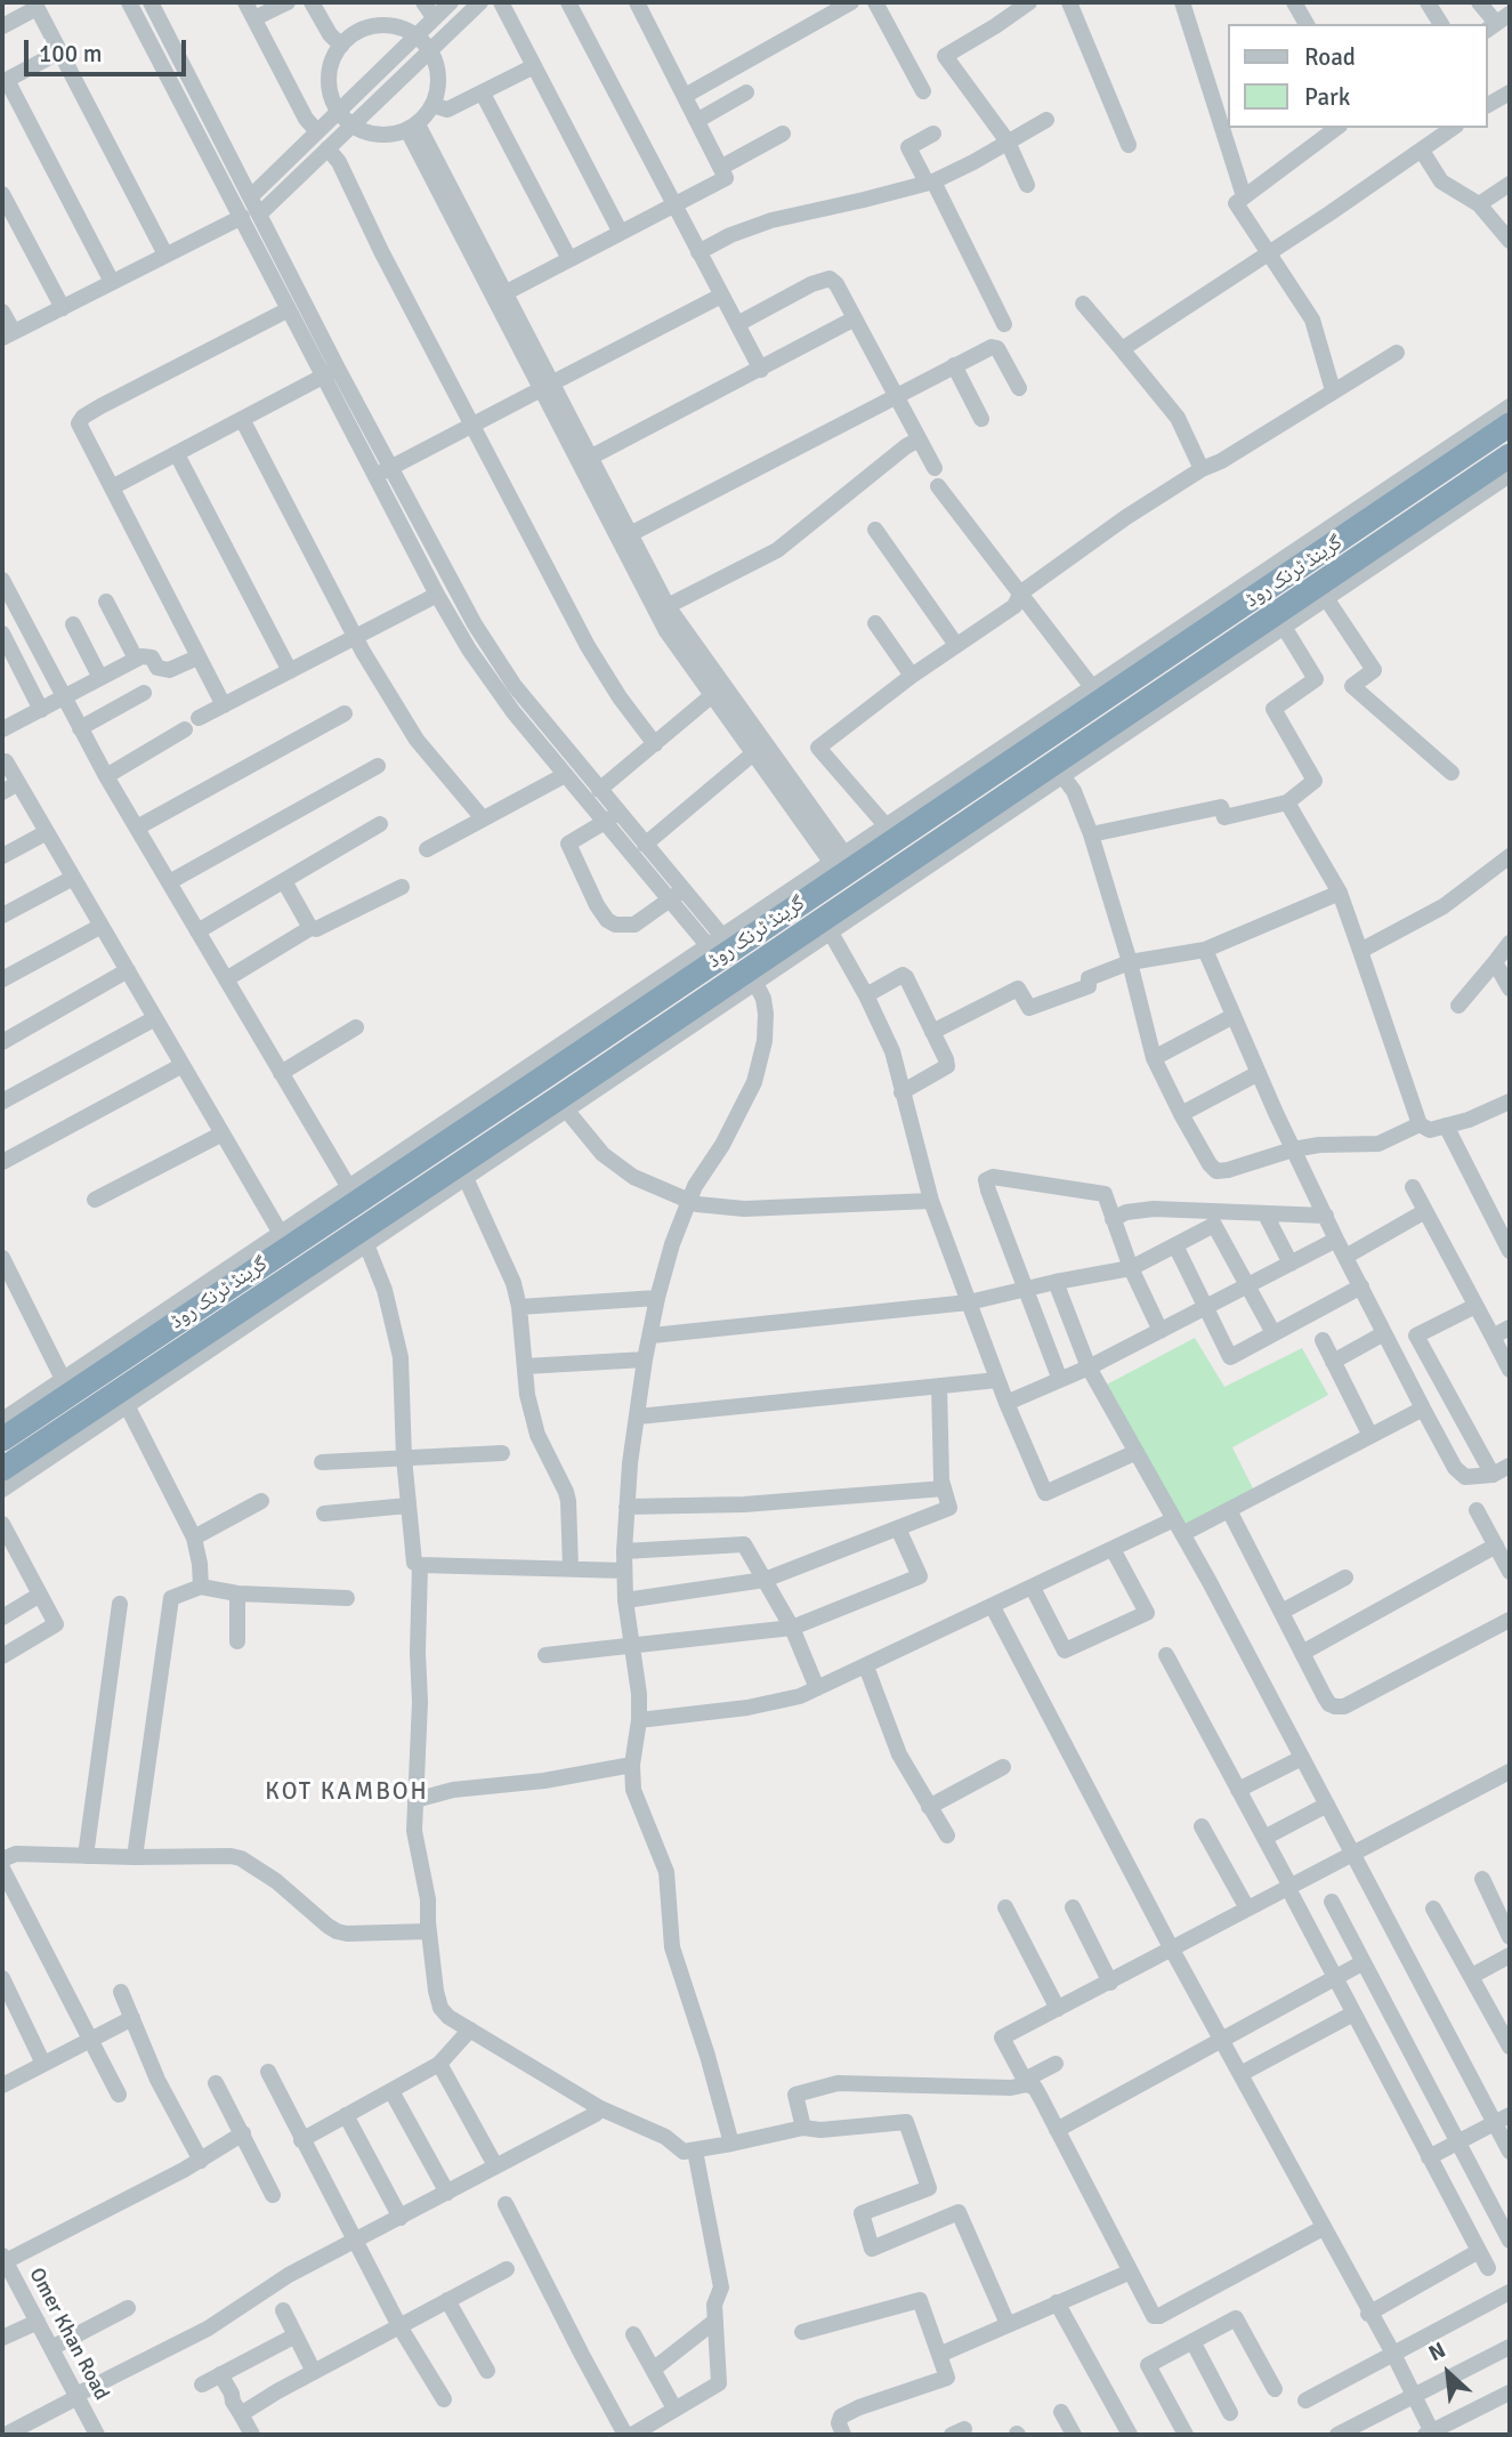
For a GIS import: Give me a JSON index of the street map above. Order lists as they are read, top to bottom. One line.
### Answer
{"streets":{"highway":["گرینڈ ٹرنک روڈ"],"street":["Omer Khan Road"]},"districts":["KOT KAMBOH"],"legend":["Road","Park"],"scale_bar":"100 m","north":"top left"}
